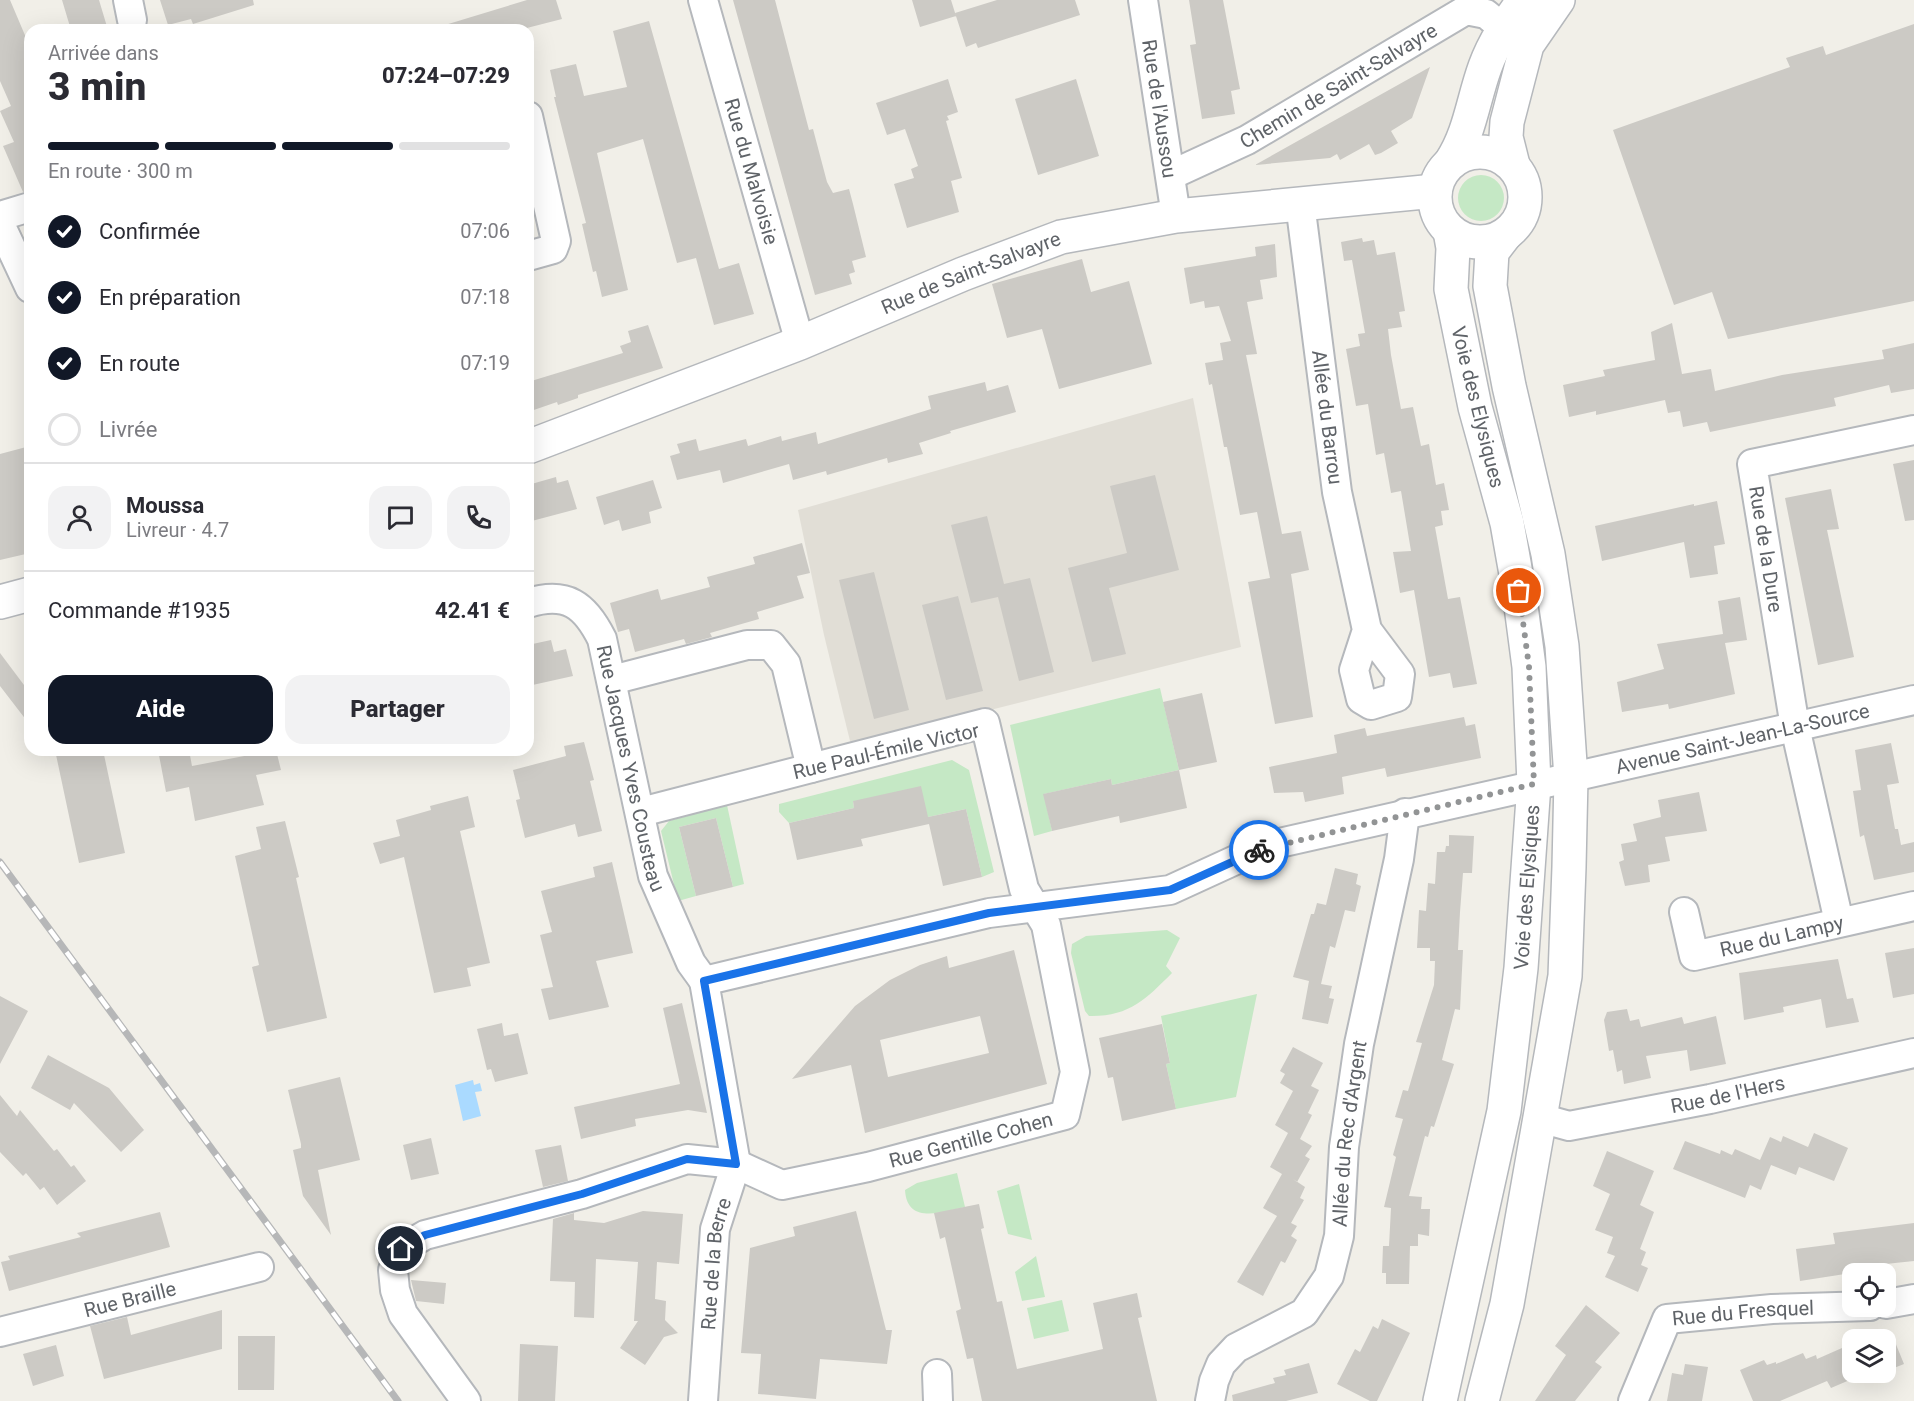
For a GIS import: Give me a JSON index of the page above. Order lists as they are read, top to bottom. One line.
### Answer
{"streets":{"street":["Chemin de Saint-Salvayre","Rue de l'Aussou","Rue du Malvoisie","Rue de Saint-Salvayre","Voie des Elysiques","Allée du Barrou","Rue de la Dure","Avenue Saint-Jean-La-Source","Rue Paul-Émile Victor","Rue Jacques Yves Cousteau","Rue du Lampy","Rue de l'Hers","Allée du Rec d'Argent","Rue Gentille Cohen","Rue de la Berre","Rue Braille","Rue du Fresquel"]},"crossings":[["Chemin de Saint-Salvayre","Rue de l'Aussou"],["Rue de l'Aussou","Rue de Saint-Salvayre"],["Rue du Malvoisie","Rue de Saint-Salvayre"],["Rue de Saint-Salvayre","Voie des Elysiques"],["Rue de Saint-Salvayre","Allée du Barrou"],["Voie des Elysiques","Avenue Saint-Jean-La-Source"],["Voie des Elysiques","Rue de l'Hers"],["Rue de la Dure","Avenue Saint-Jean-La-Source"],["Rue Paul-Émile Victor","Rue Jacques Yves Cousteau"],["Rue Paul-Émile Victor","Rue Gentille Cohen"],["Rue Jacques Yves Cousteau","Rue de la Berre"],["Rue Gentille Cohen","Rue de la Berre"]],"page":{"heading":["3 min","Arrivée dans","07:24–07:29"],"panel":["Moussa","Livreur · 4.7","Commande #1935","42.41 €"],"bar":"En route · 300 m","list":[["Confirmée","07:06"],["En préparation","07:18"],["En route","07:19"],"Livrée"],"buttons":["Aide","Partager"]}}
